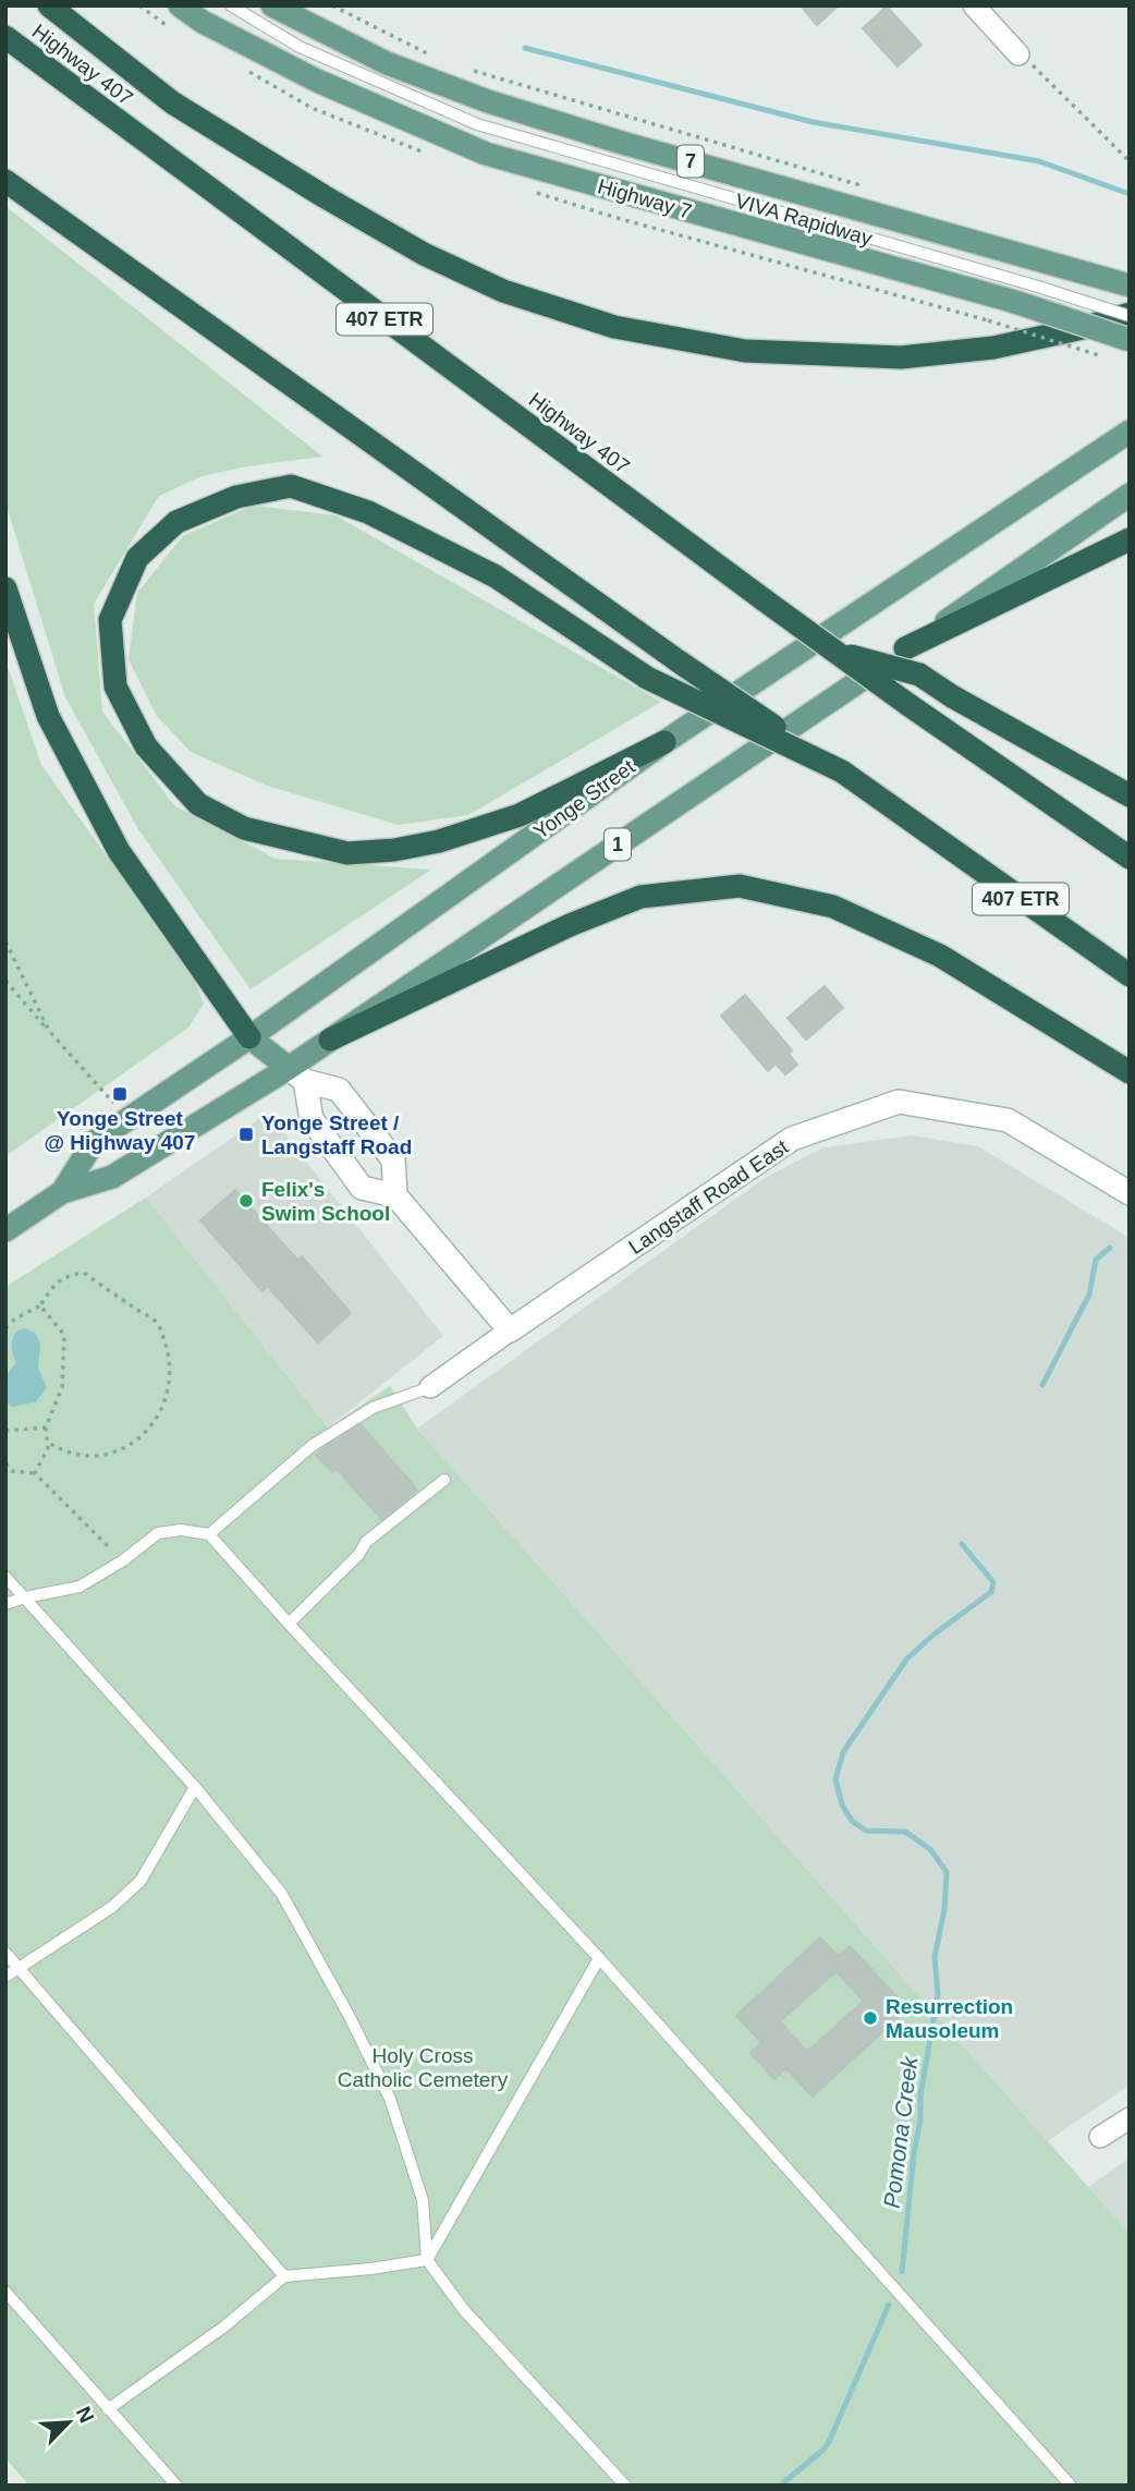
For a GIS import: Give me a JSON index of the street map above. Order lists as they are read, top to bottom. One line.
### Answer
{"streets":{"highway":["Highway 407","407 ETR"],"main road":["7","Highway 7","Yonge Street","1"],"street":["Langstaff Road East"],"lane":["VIVA Rapidway"]},"water":["Pomona Creek"],"parks":["Holy Cross Catholic Cemetery"],"places":{"transit":["Yonge Street @ Highway 407","Yonge Street / Langstaff Road"],"other":["Felix's Swim School","Resurrection Mausoleum"]},"north":"top right"}
